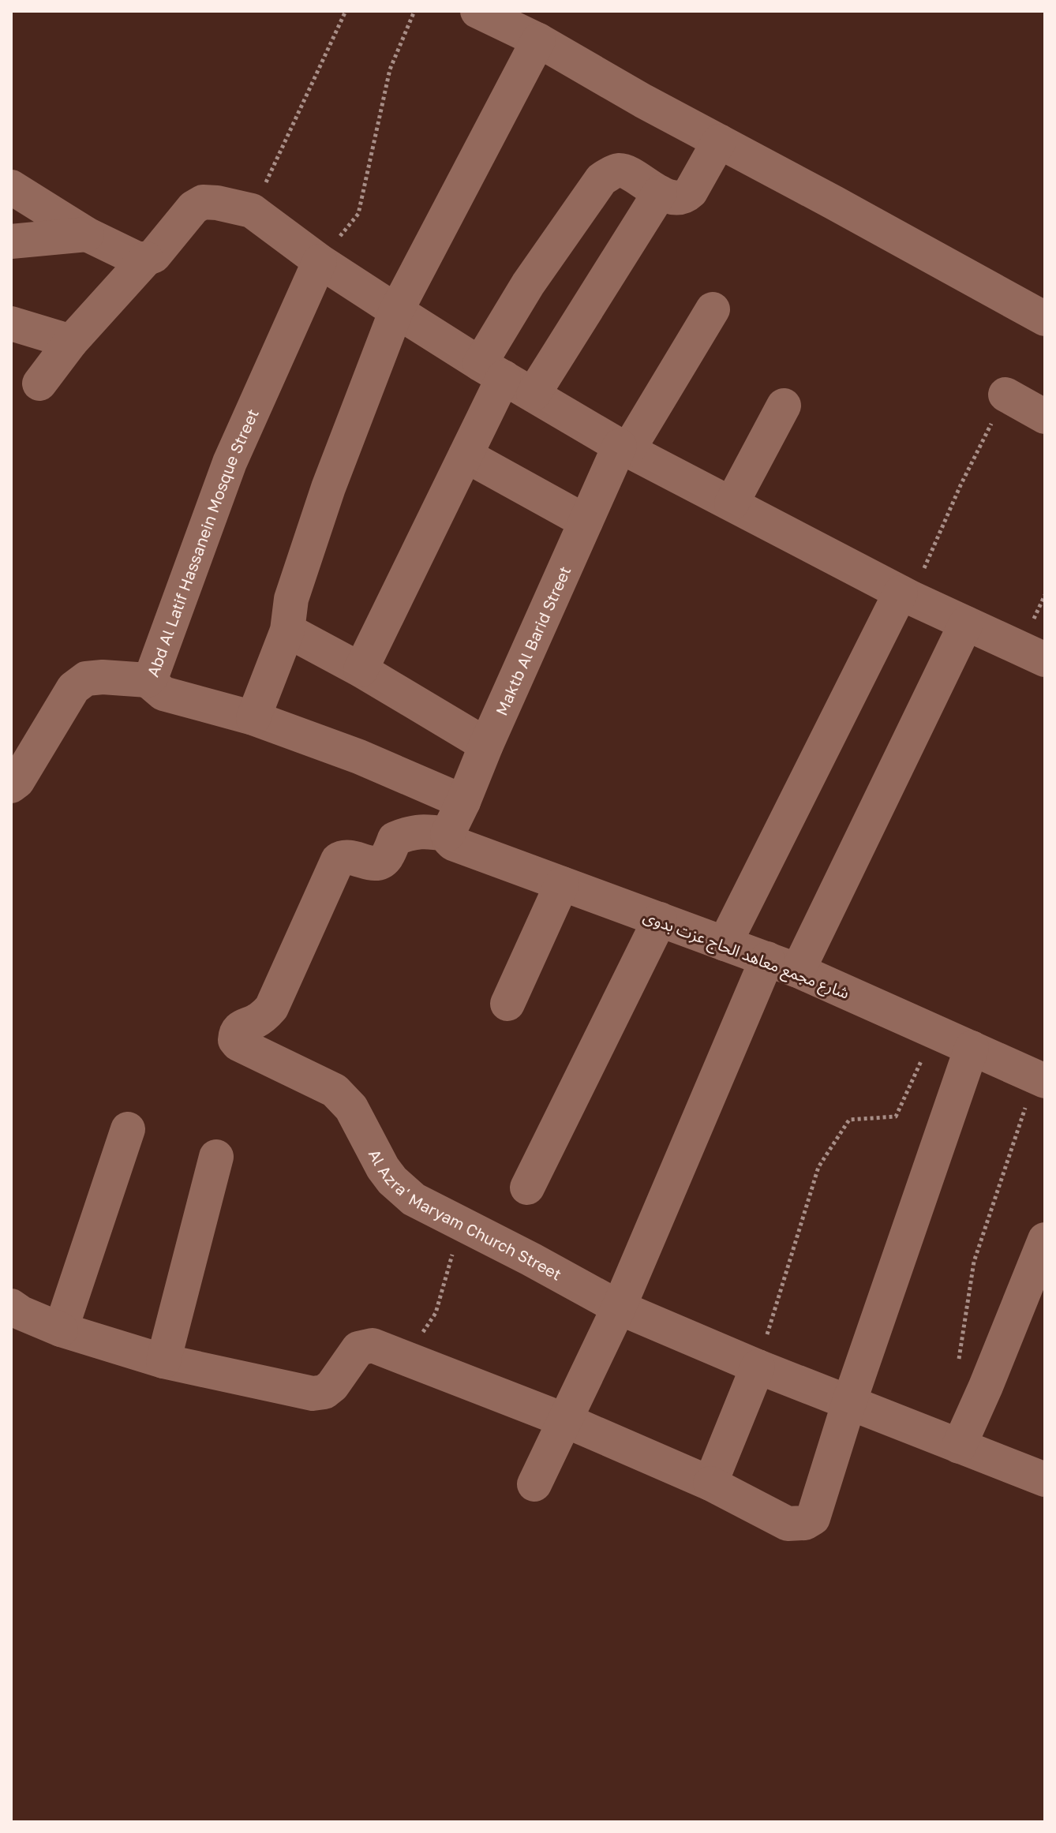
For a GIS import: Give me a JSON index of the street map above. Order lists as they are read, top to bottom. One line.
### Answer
{"streets":{"street":["Abd Al Latif Hassanein Mosque Street","Maktb Al Barid Street","شارع مجمع معاهد الحاج عزت بدوى","Al Azra' Maryam Church Street"]},"crossings":[["Maktb Al Barid Street","شارع مجمع معاهد الحاج عزت بدوى"],["Maktb Al Barid Street","Al Azra' Maryam Church Street"],["شارع مجمع معاهد الحاج عزت بدوى","Al Azra' Maryam Church Street"]]}
